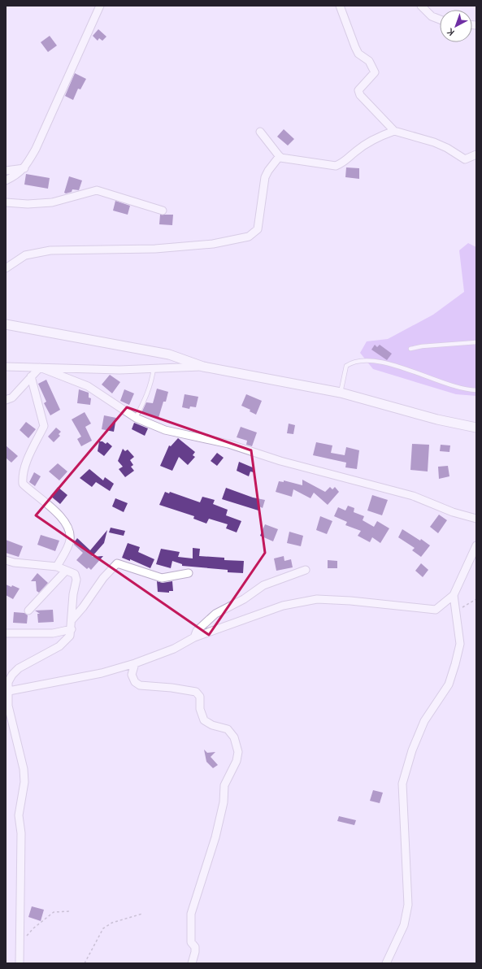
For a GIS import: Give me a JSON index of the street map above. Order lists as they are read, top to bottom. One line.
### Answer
{"north":"bottom left"}
